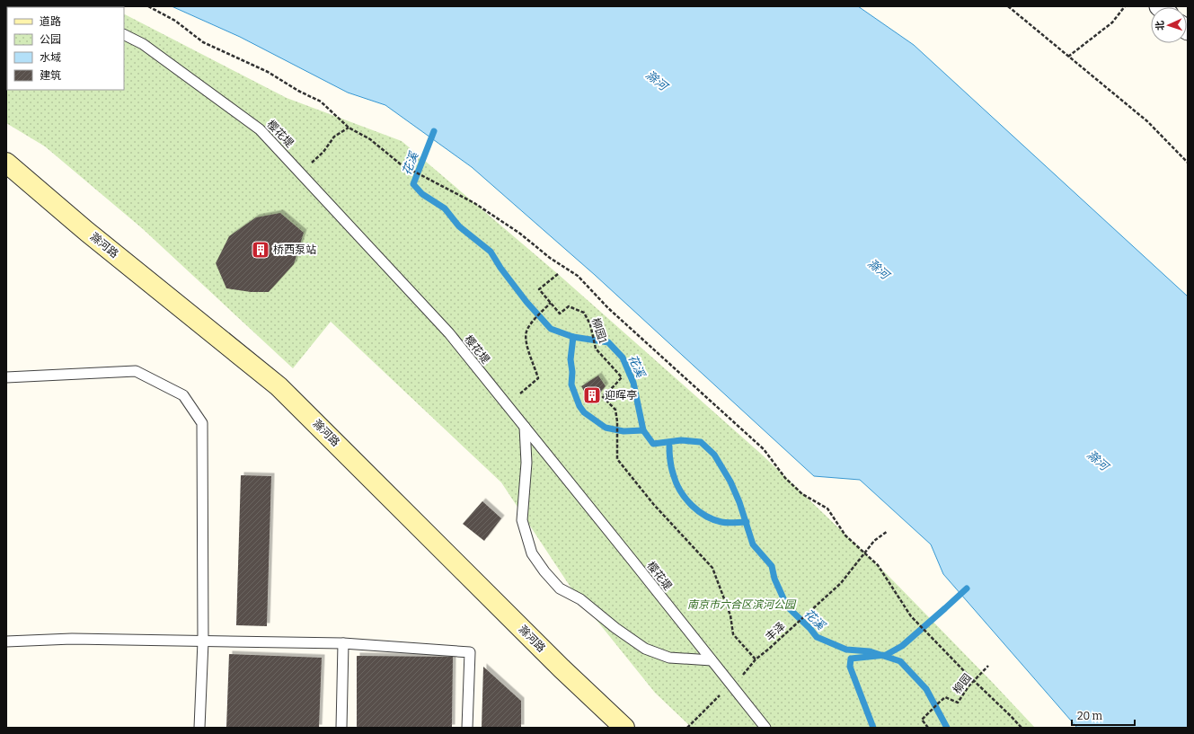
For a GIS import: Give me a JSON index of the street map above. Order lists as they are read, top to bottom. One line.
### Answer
{"streets":{"street":["滁河路"],"lane":["樱花堤"],"path":["柳园1","丰泽","柳园"]},"water":["滁河","花溪"],"parks":["南京市六合区滨河公园"],"places":{"building":["桥西泵站","迎晖亭"]},"legend":["道路","公园","水域","建筑"],"scale_bar":"20 m","north":"left"}
